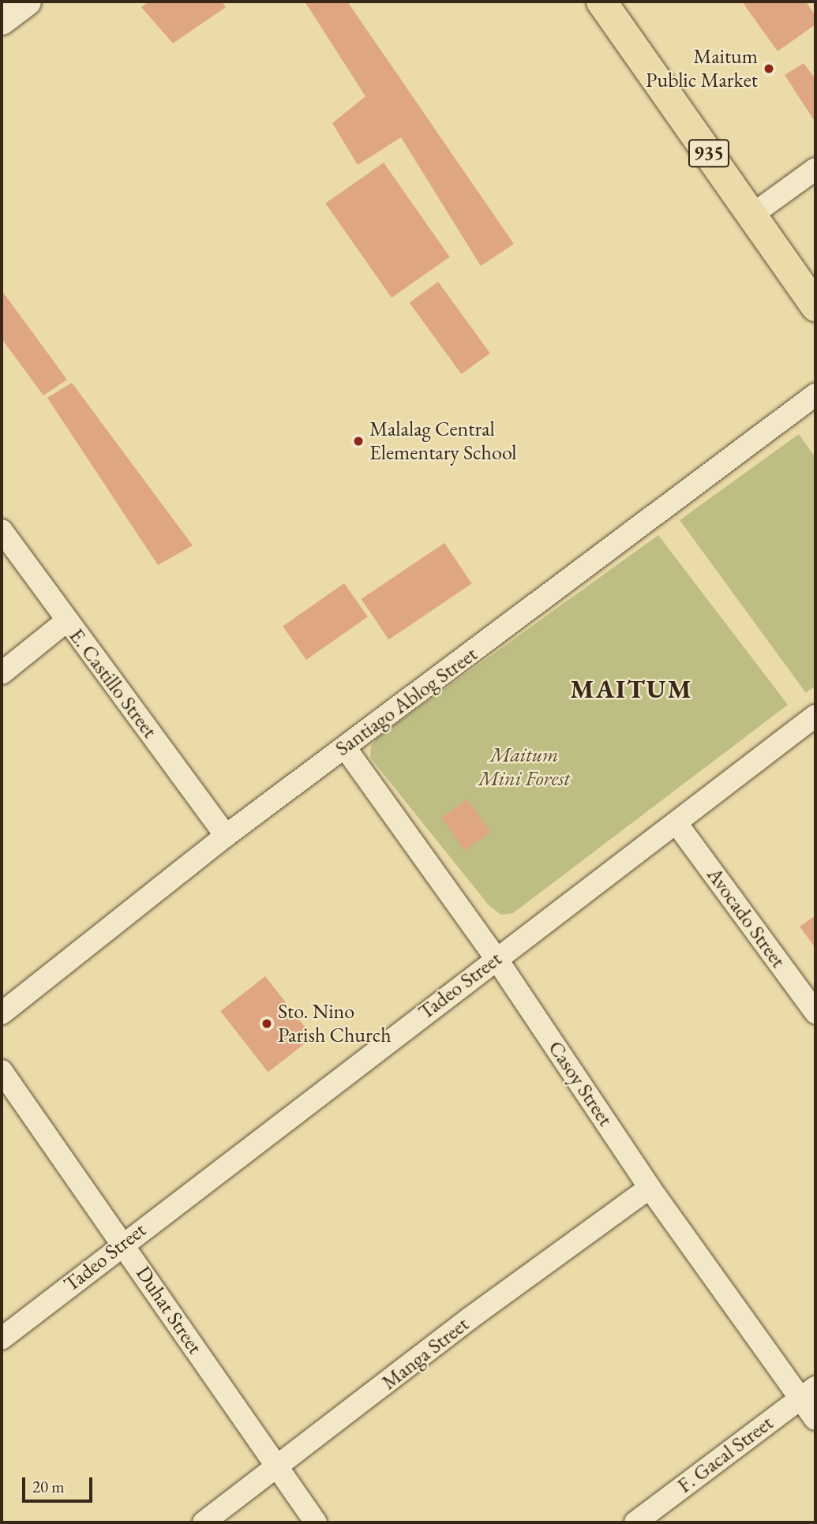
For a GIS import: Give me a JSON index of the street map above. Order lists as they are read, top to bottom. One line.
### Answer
{"streets":{"main road":["935"],"street":["E. Castillo Street","Santiago Ablog Street","Avocado Street","Tadeo Street","Casoy Street","Duhat Street","Manga Street","F. Gacal Street"]},"crossings":[["E. Castillo Street","Santiago Ablog Street"],["Santiago Ablog Street","Casoy Street"],["Avocado Street","Tadeo Street"],["Tadeo Street","Casoy Street"],["Tadeo Street","Duhat Street"],["Casoy Street","Manga Street"],["Casoy Street","F. Gacal Street"],["Duhat Street","Manga Street"]],"districts":["MAITUM"],"parks":["Maitum Mini Forest"],"places":["Maitum Public Market","Malalag Central Elementary School","Sto. Nino Parish Church"],"scale_bar":"20 m"}
